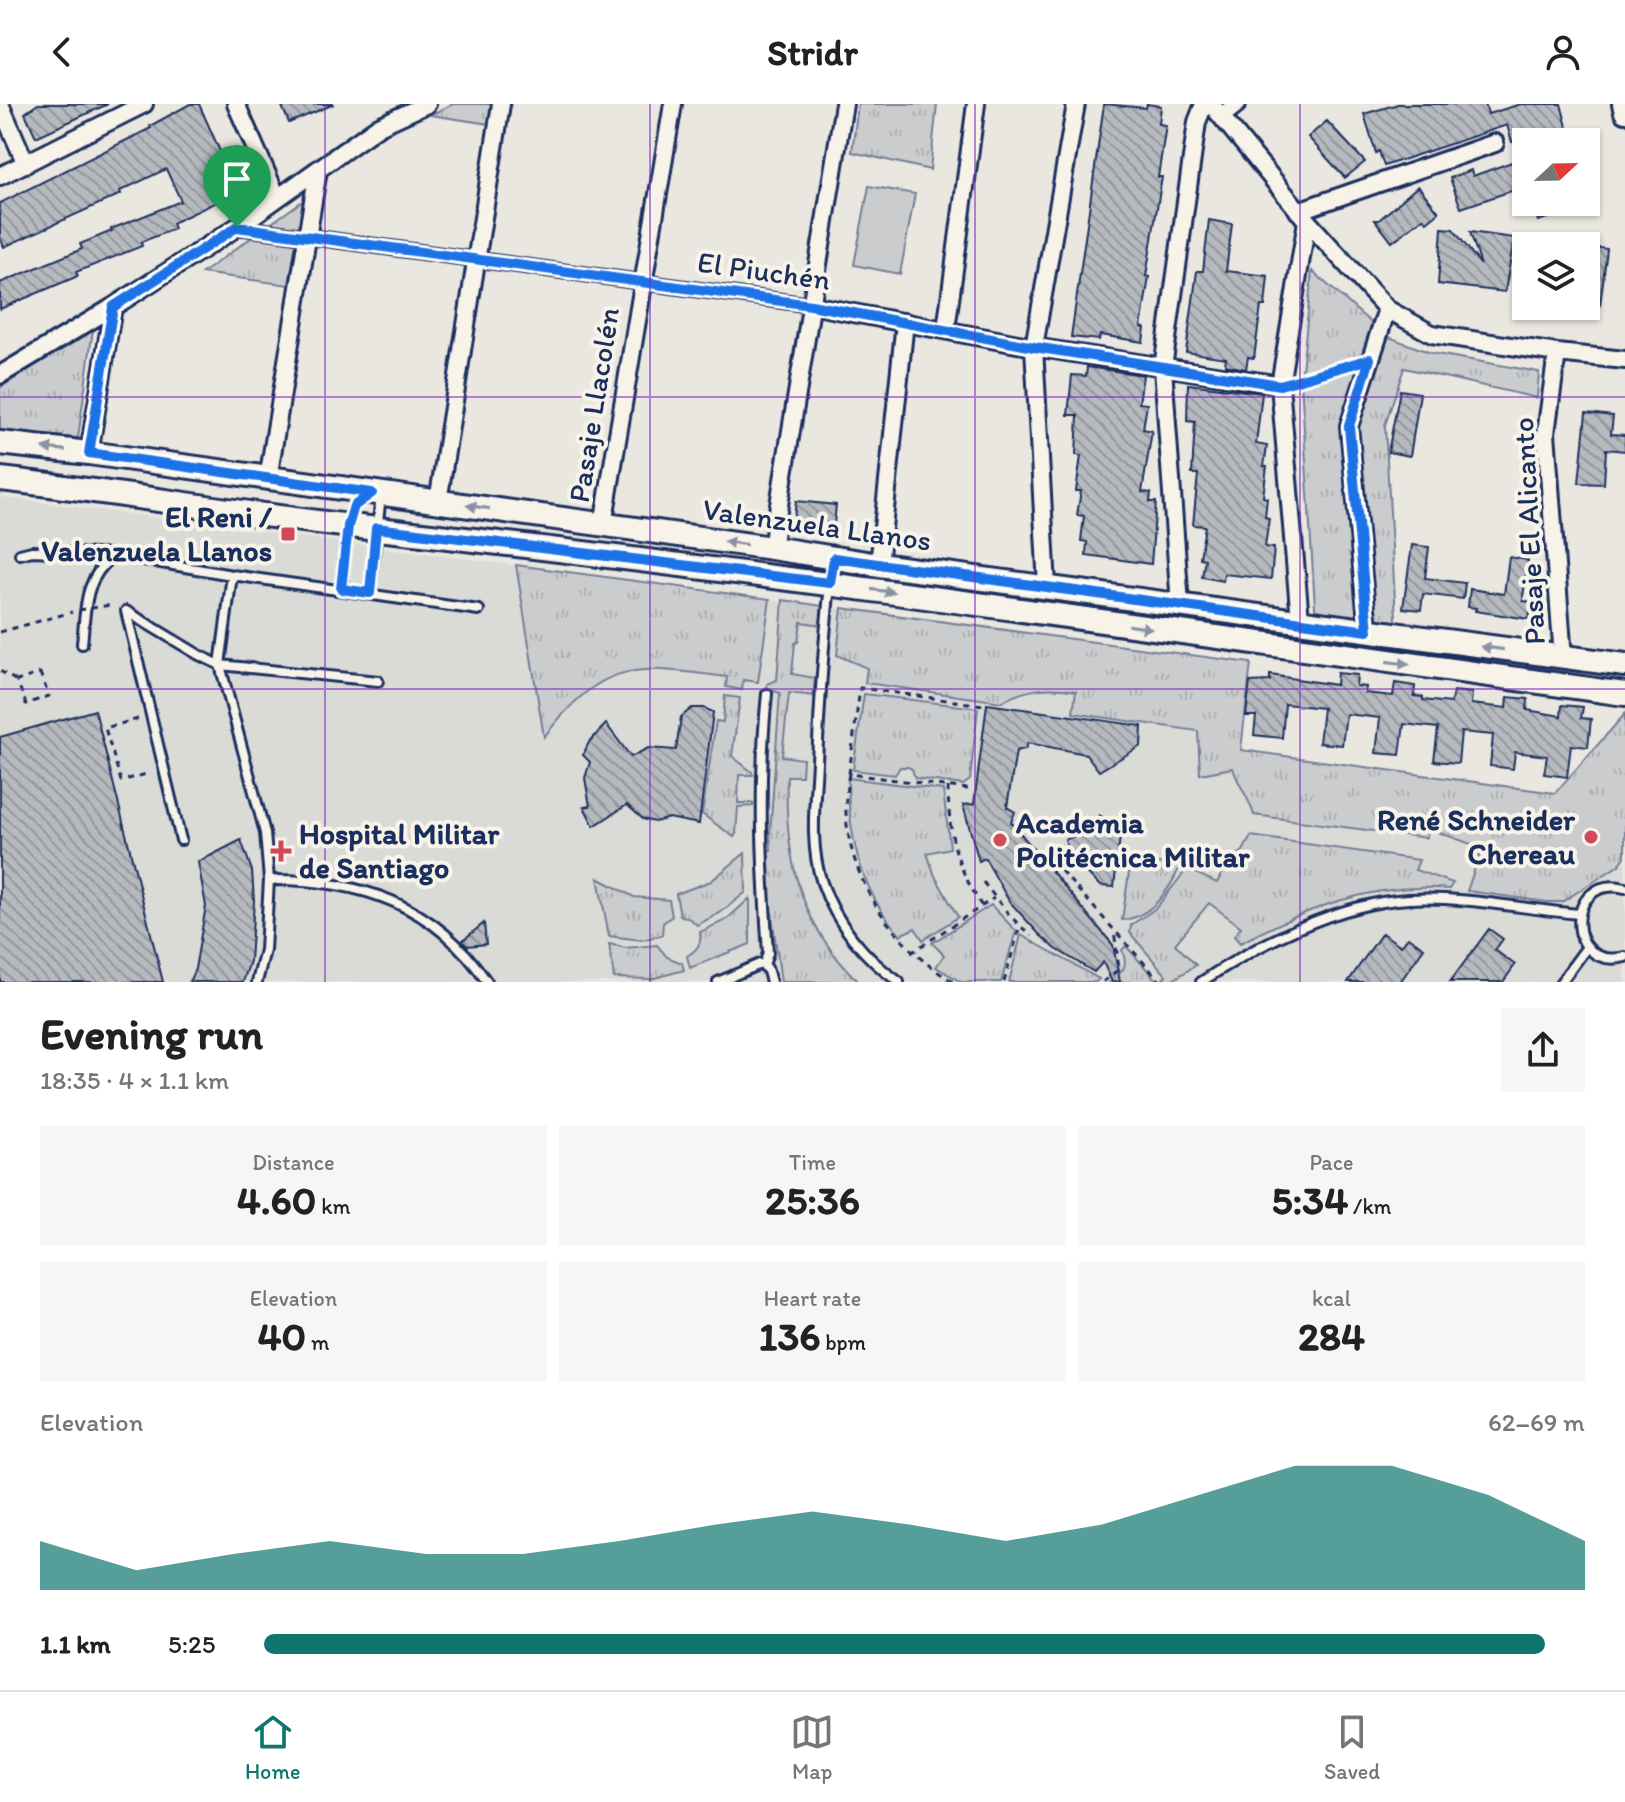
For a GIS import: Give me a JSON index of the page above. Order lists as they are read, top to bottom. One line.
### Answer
{"streets":{"main road":["Valenzuela Llanos"],"street":["El Piuchén","Pasaje Llacolén","Pasaje El Alicanto"]},"crossings":[["El Piuchén","Pasaje Llacolén"],["Pasaje Llacolén","Valenzuela Llanos"],["Valenzuela Llanos","Pasaje El Alicanto"]],"places":{"transit":["El Reni / Valenzuela Llanos"],"other":["René Schneider Chereau","Academia Politécnica Militar"],"health":["Hospital Militar de Santiago"]},"north":"right","page":{"header":"Stridr","heading":["Evening run","18:35 · 4 × 1.1 km"],"stats":[["Distance","4.60 km"],["Time","25:36"],["Pace","5:34 /km"],["Elevation","40 m"],["Heart rate","136 bpm"],["kcal","284"]],"chart":["Elevation","62–69 m"],"list":[{"name":"1.1 km","note":"5:25"}],"tabs":["Home","Map","Saved"]}}
